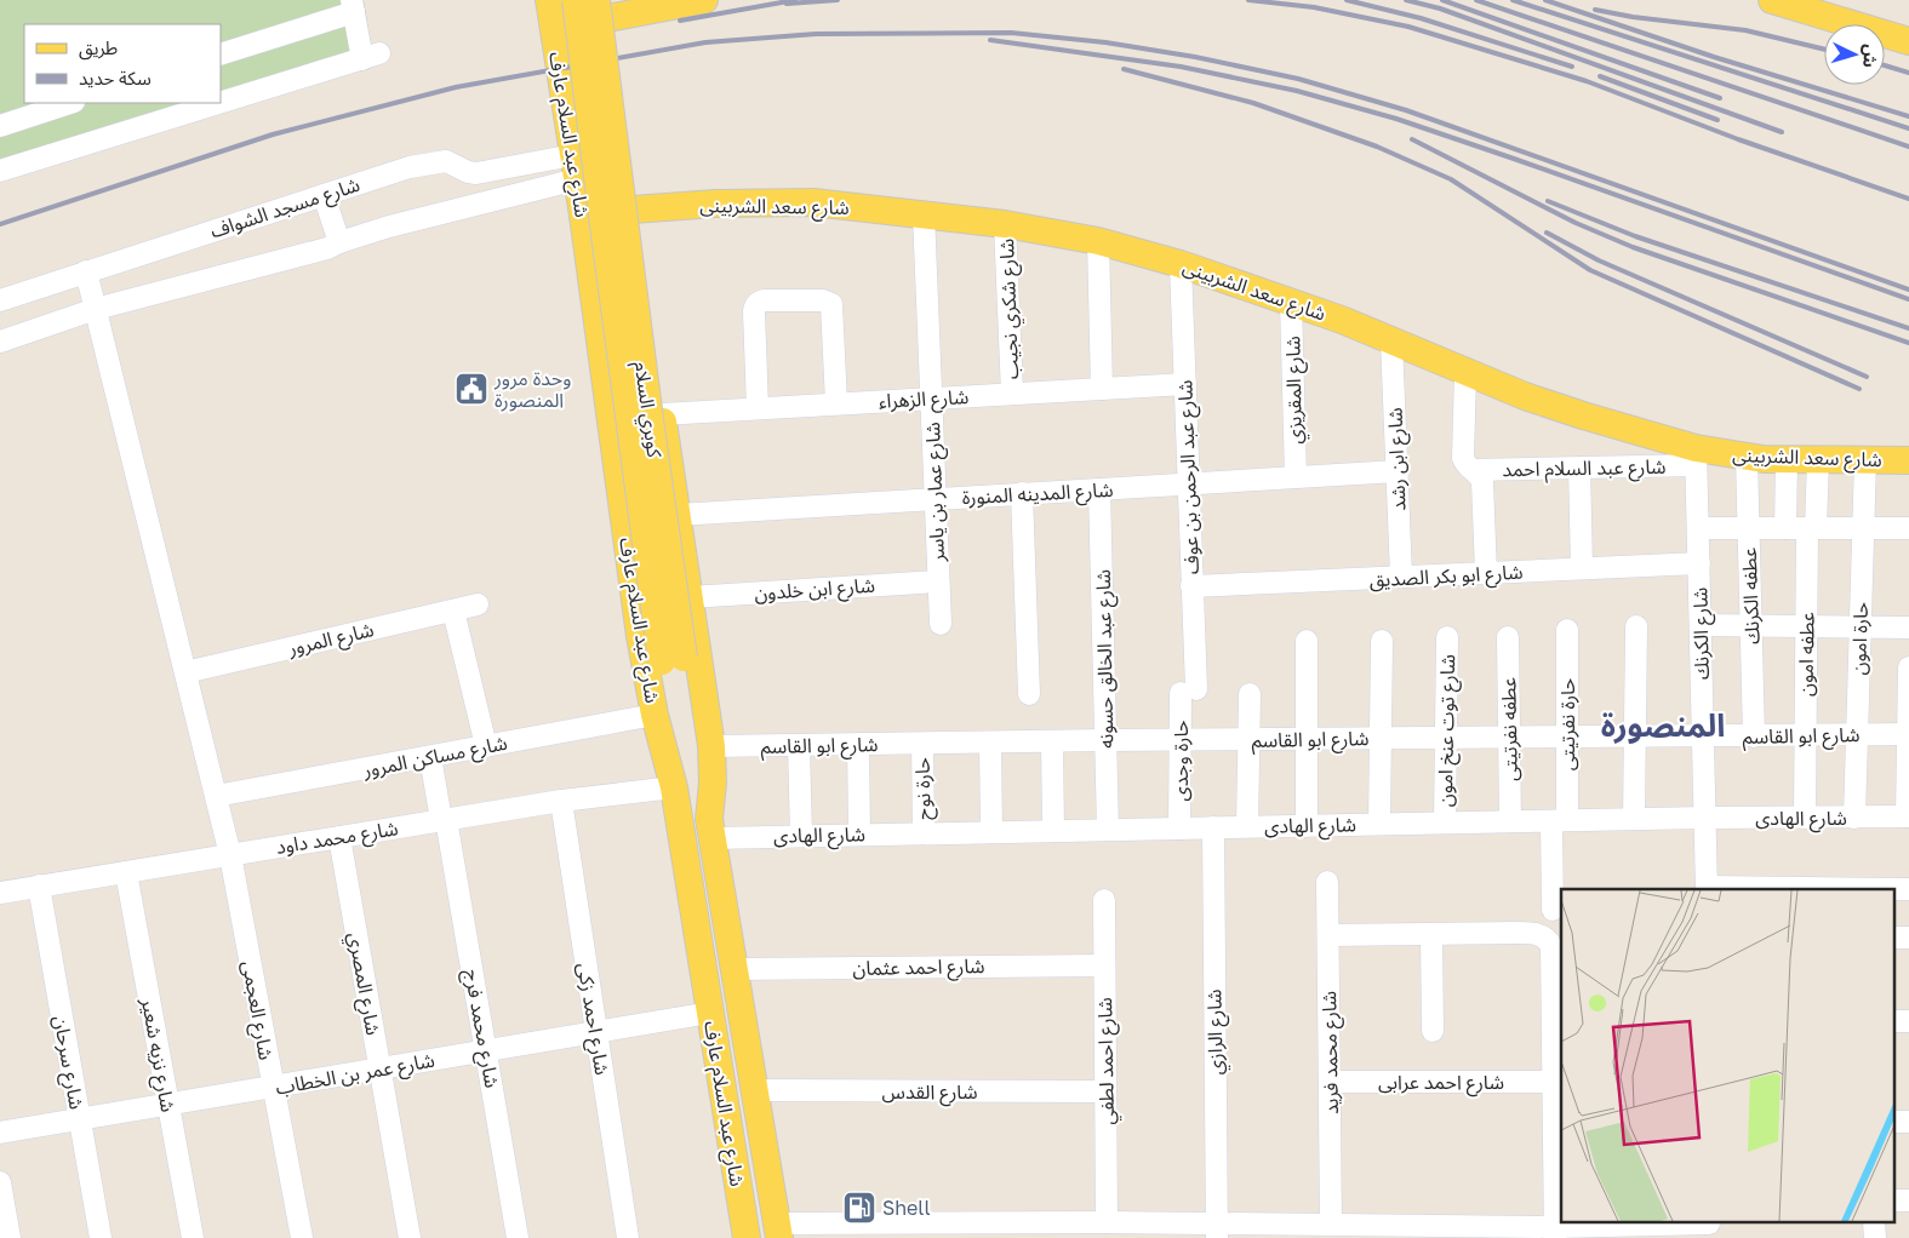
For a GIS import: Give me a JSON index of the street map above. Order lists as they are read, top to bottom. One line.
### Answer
{"streets":{"main road":["شارع عبد السلام عارف","شارع سعد الشربينى","كوبري السلام"],"street":["شارع مسجد الشواف","شارع شكري نجيب","شارع المقريزي","شارع الزهراء","شارع ابن رشد","شارع عبد السلام احمد","شارع عبد الرحمن بن عوف","شارع عمار بن ياسر","شارع المدينه المنورة","شارع ابو بكر الصديق","شارع ابن خلدون","عطفه الكرنك","شارع الكرنك","شارع المرور","حارة امون","عطفه امون","شارع عبد الخالق حسونه","حارة نفرتيتى","عطفه نفرتيتى","شارع توت عنخ امون","شارع ابو القاسم","شارع مساكن المرور","حارة وجدى","حارة نوح","شارع الهادى","شارع محمد داود","شارع احمد عثمان","شارع المصري","شارع العجمى","شارع احمد زكى","شارع محمد فرج","شارع الرازي","شارع محمد فريد","شارع نزيه شعير","شارع احمد لطفي","شارع سرحان","شارع عمر بن الخطاب","شارع احمد عرابى","شارع القدس"]},"crossings":[["شارع عبد السلام عارف","شارع سعد الشربينى"],["شارع عبد السلام عارف","شارع مسجد الشواف"],["شارع عبد السلام عارف","شارع الزهراء"],["شارع عبد السلام عارف","كوبري السلام"],["شارع عبد السلام عارف","شارع المدينه المنورة"],["شارع عبد السلام عارف","شارع ابن خلدون"],["شارع عبد السلام عارف","شارع ابو القاسم"],["شارع عبد السلام عارف","شارع مساكن المرور"],["شارع عبد السلام عارف","شارع الهادى"],["شارع عبد السلام عارف","شارع محمد داود"],["شارع عبد السلام عارف","شارع احمد عثمان"],["شارع عبد السلام عارف","شارع عمر بن الخطاب"],["شارع عبد السلام عارف","شارع القدس"],["شارع سعد الشربينى","شارع شكري نجيب"],["شارع سعد الشربينى","شارع المقريزي"],["شارع سعد الشربينى","شارع ابن رشد"],["شارع سعد الشربينى","شارع عبد السلام احمد"],["شارع سعد الشربينى","شارع عبد الرحمن بن عوف"],["شارع سعد الشربينى","شارع عمار بن ياسر"],["شارع سعد الشربينى","عطفه الكرنك"],["شارع سعد الشربينى","شارع الكرنك"],["شارع سعد الشربينى","حارة امون"],["شارع سعد الشربينى","عطفه امون"],["شارع مسجد الشواف","شارع العجمى"],["شارع شكري نجيب","شارع الزهراء"],["شارع المقريزي","شارع المدينه المنورة"],["شارع الزهراء","شارع عبد الرحمن بن عوف"],["شارع الزهراء","شارع عمار بن ياسر"],["كوبري السلام","شارع الهادى"],["كوبري السلام","شارع محمد داود"],["شارع ابن رشد","شارع المدينه المنورة"],["شارع ابن رشد","شارع ابو بكر الصديق"],["شارع عبد السلام احمد","شارع الكرنك"],["شارع عبد الرحمن بن عوف","شارع المدينه المنورة"],["شارع عبد الرحمن بن عوف","شارع ابو بكر الصديق"],["شارع عبد الرحمن بن عوف","حارة وجدى"],["شارع عمار بن ياسر","شارع المدينه المنورة"],["شارع عمار بن ياسر","شارع ابن خلدون"],["شارع المدينه المنورة","شارع عبد الخالق حسونه"],["شارع ابو بكر الصديق","شارع الكرنك"],["عطفه الكرنك","شارع ابو القاسم"],["شارع الكرنك","شارع ابو القاسم"],["شارع الكرنك","شارع الهادى"],["شارع المرور","شارع العجمى"],["حارة امون","شارع ابو القاسم"],["حارة امون","شارع الهادى"],["عطفه امون","شارع ابو القاسم"],["عطفه امون","شارع الهادى"],["شارع عبد الخالق حسونه","شارع ابو القاسم"],["شارع عبد الخالق حسونه","شارع الهادى"],["حارة نفرتيتى","شارع ابو القاسم"],["حارة نفرتيتى","شارع الهادى"],["عطفه نفرتيتى","شارع ابو القاسم"],["عطفه نفرتيتى","شارع الهادى"],["شارع توت عنخ امون","شارع ابو القاسم"],["شارع توت عنخ امون","شارع الهادى"],["شارع ابو القاسم","حارة وجدى"],["شارع ابو القاسم","حارة نوح"],["شارع مساكن المرور","شارع العجمى"],["شارع مساكن المرور","شارع محمد فرج"],["حارة وجدى","شارع الهادى"],["حارة نوح","شارع الهادى"],["شارع الهادى","شارع الرازي"],["شارع محمد داود","شارع المصري"],["شارع محمد داود","شارع العجمى"],["شارع محمد داود","شارع احمد زكى"],["شارع محمد داود","شارع محمد فرج"],["شارع محمد داود","شارع نزيه شعير"],["شارع محمد داود","شارع سرحان"],["شارع احمد عثمان","شارع احمد لطفي"],["شارع المصري","شارع عمر بن الخطاب"],["شارع العجمى","شارع عمر بن الخطاب"],["شارع احمد زكى","شارع عمر بن الخطاب"],["شارع محمد فرج","شارع عمر بن الخطاب"],["شارع محمد فريد","شارع احمد عرابى"],["شارع نزيه شعير","شارع عمر بن الخطاب"],["شارع احمد لطفي","شارع القدس"],["شارع سرحان","شارع عمر بن الخطاب"]],"districts":["المنصورة"],"places":{"public building":["وحدة مرور المنصورة"],"fuel station":["Shell"]},"legend":["طريق","سكة حديد"],"north":"right"}
